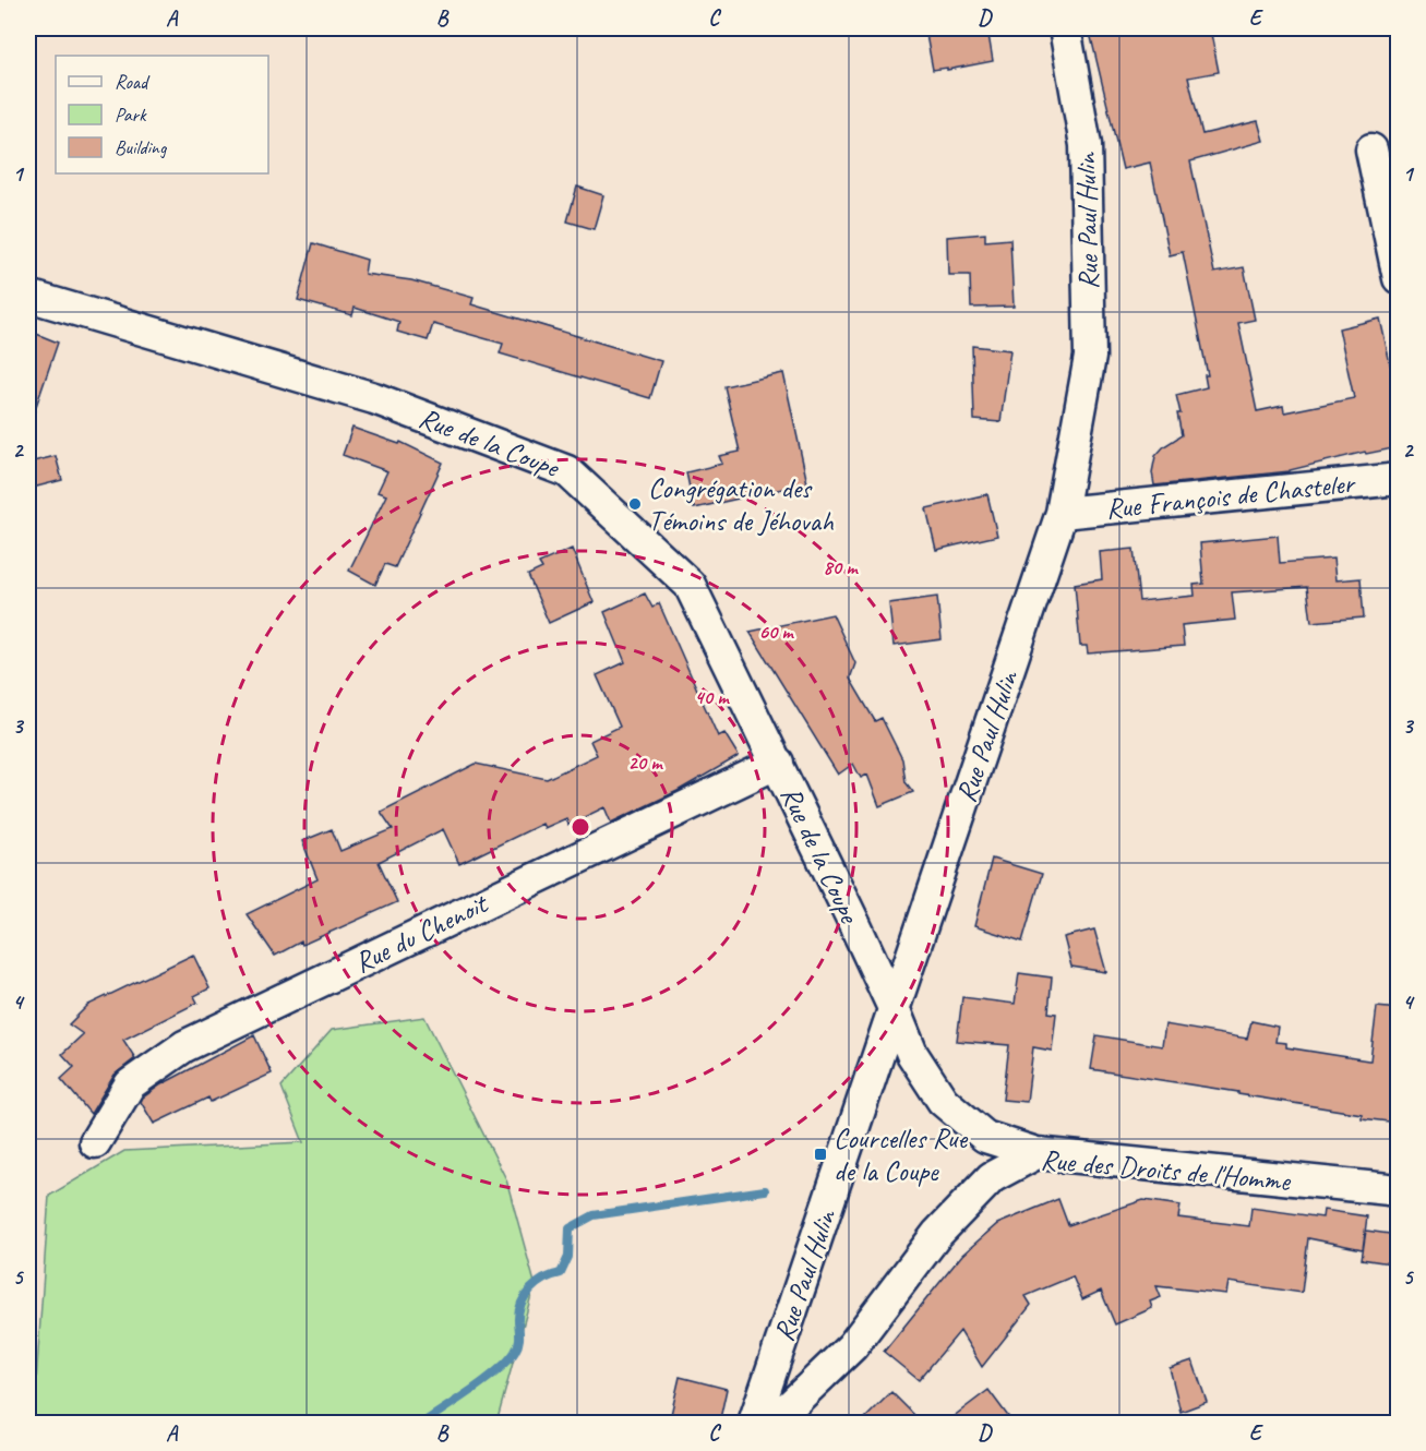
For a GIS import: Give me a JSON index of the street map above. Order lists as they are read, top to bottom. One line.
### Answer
{"streets":{"street":["Rue Paul Hulin","Rue de la Coupe","Rue François de Chasteler","Rue du Chenoit","Rue des Droits de l'Homme"]},"crossings":[["Rue Paul Hulin","Rue de la Coupe"],["Rue Paul Hulin","Rue François de Chasteler"],["Rue de la Coupe","Rue du Chenoit"],["Rue de la Coupe","Rue des Droits de l'Homme"]],"places":{"other":["Congrégation des Témoins de Jéhovah"],"transit":["Courcelles Rue de la Coupe"]},"legend":["Road","Park","Building"],"grid":{"columns":["A","B","C","D","E"],"rows":["1","2","3","4","5"]},"rings":["80 m","60 m","40 m","20 m"]}
